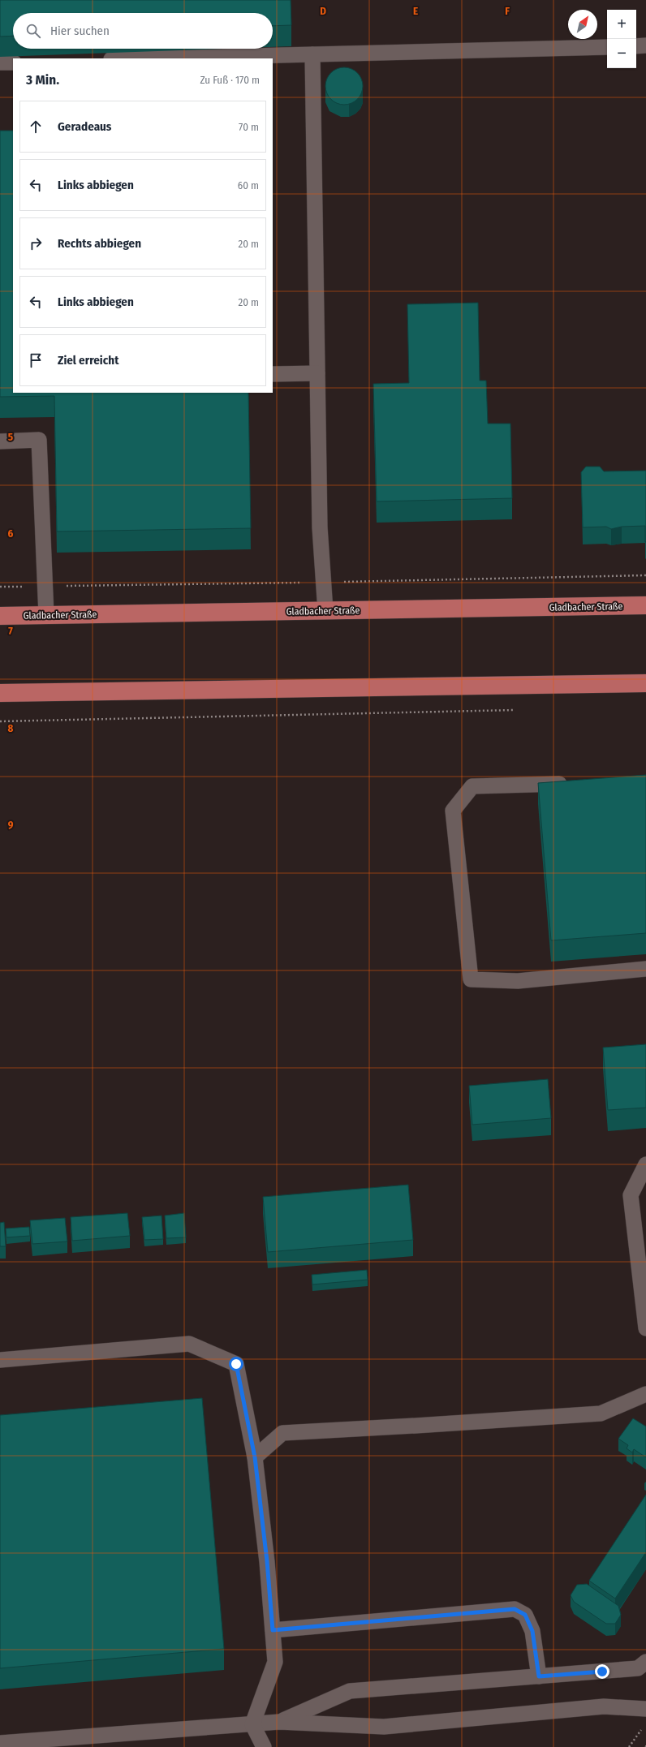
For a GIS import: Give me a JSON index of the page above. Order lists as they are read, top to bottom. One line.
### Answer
{"streets":{"main road":["Gladbacher Straße"]},"north":"top right","page":{"map_buttons":["+","−"],"search":"Hier suchen","heading":["3 Min.","Zu Fuß · 170 m"],"list":[["Geradeaus","70 m"],["Links abbiegen","60 m"],["Rechts abbiegen","20 m"],["Links abbiegen","20 m"],"Ziel erreicht"]},"grid":{"columns":["D","E","F"],"rows":["5","6","7","8","9"]}}
